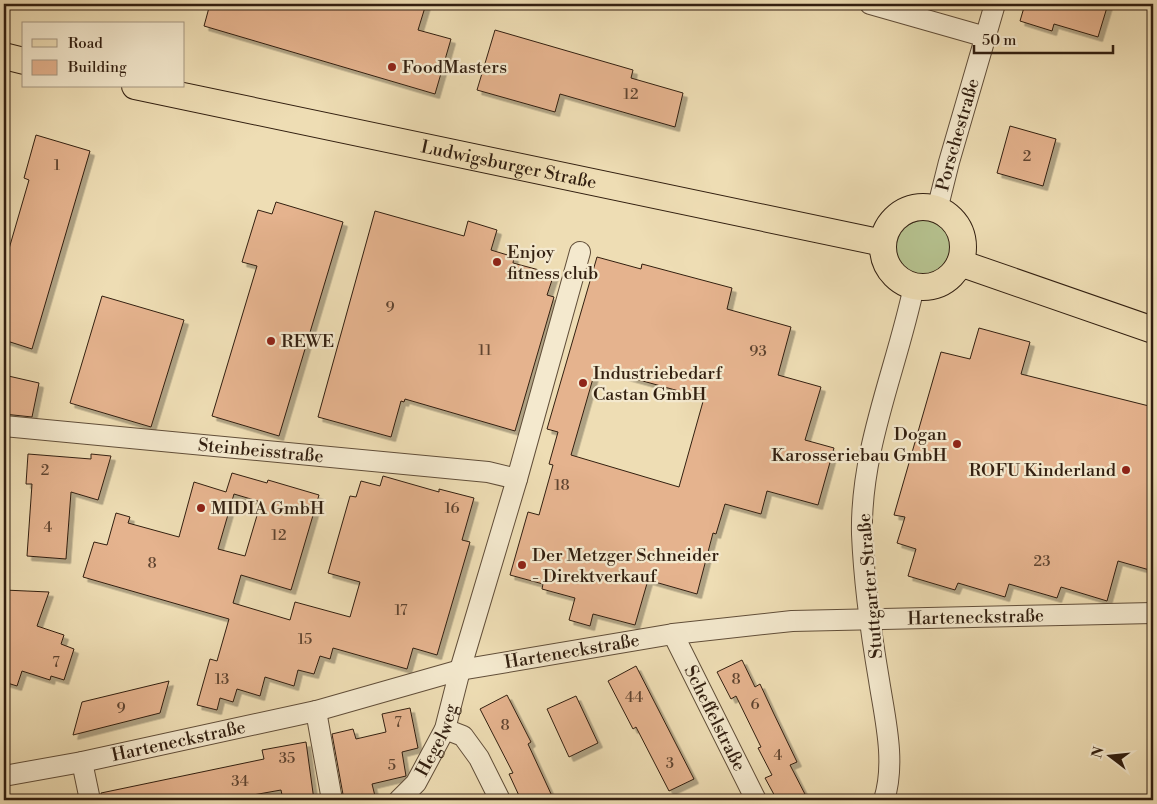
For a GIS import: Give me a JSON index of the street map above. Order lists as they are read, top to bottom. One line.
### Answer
{"streets":{"main road":["Ludwigsburger Straße"],"street":["Porschestraße","Steinbeisstraße","Stuttgarter Straße","Harteneckstraße","Scheffelstraße","Hegelweg"]},"crossings":[["Porschestraße","Ludwigsburger Straße"],["Porschestraße","Stuttgarter Straße"],["Ludwigsburger Straße","Stuttgarter Straße"],["Stuttgarter Straße","Harteneckstraße"],["Harteneckstraße","Scheffelstraße"],["Harteneckstraße","Hegelweg"]],"places":["FoodMasters","Enjoy fitness club","REWE","Industriebedarf Castan GmbH","Dogan Karosseriebau GmbH","ROFU Kinderland","MIDIA GmbH","Der Metzger Schneider - Direktverkauf"],"house_numbers":["12","2","1","9","11","93","2","18","16","4","12","23","8","17","15","7","13","8","44","6","9","7","8","4","35","3","5","34"],"legend":["Road","Building"],"scale_bar":"50 m","north":"left"}
